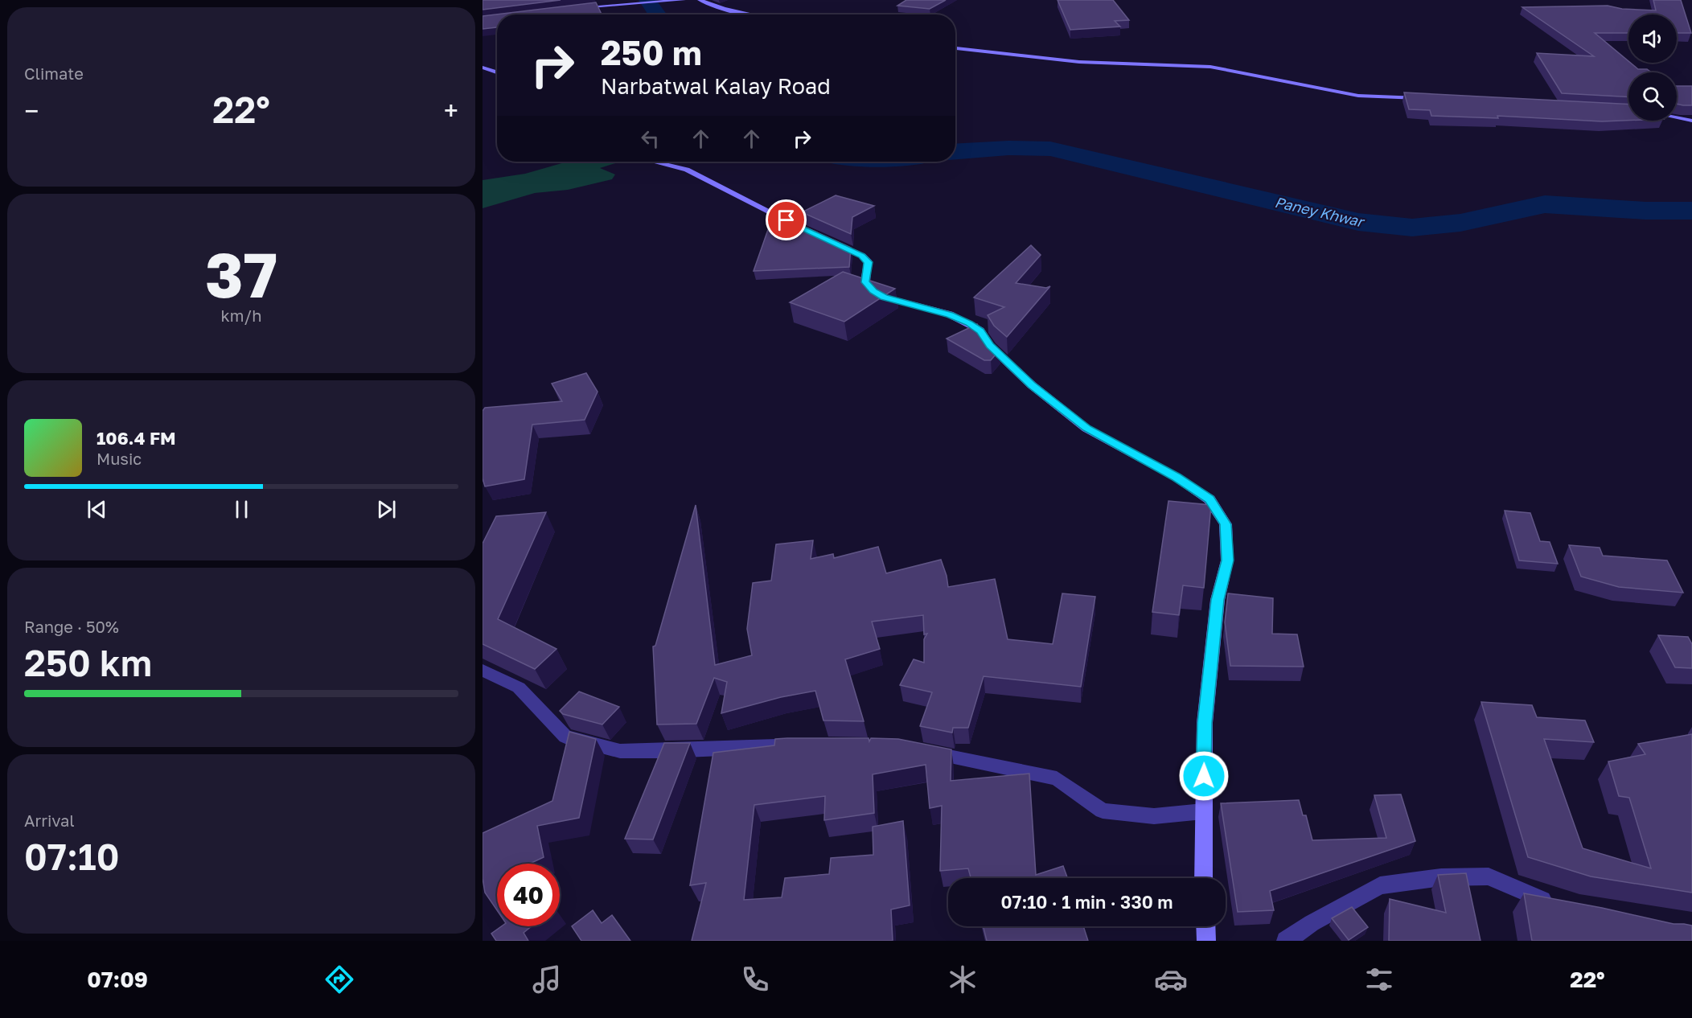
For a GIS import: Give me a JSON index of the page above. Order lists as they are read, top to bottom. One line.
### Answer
{"water":["Paney Khwar"],"page":{"tile":["Climate",["37","km/h"],["Range · 50%","250 km"],["Arrival","07:10"]],"turn":["250 m","Narbatwal Kalay Road"],"heat":["−","22°","+"],"song":["106.4 FM","Music"],"limit":"40","trip":"07:10 · 1 min · 330 m","tabs":["07:09","22°"]}}
